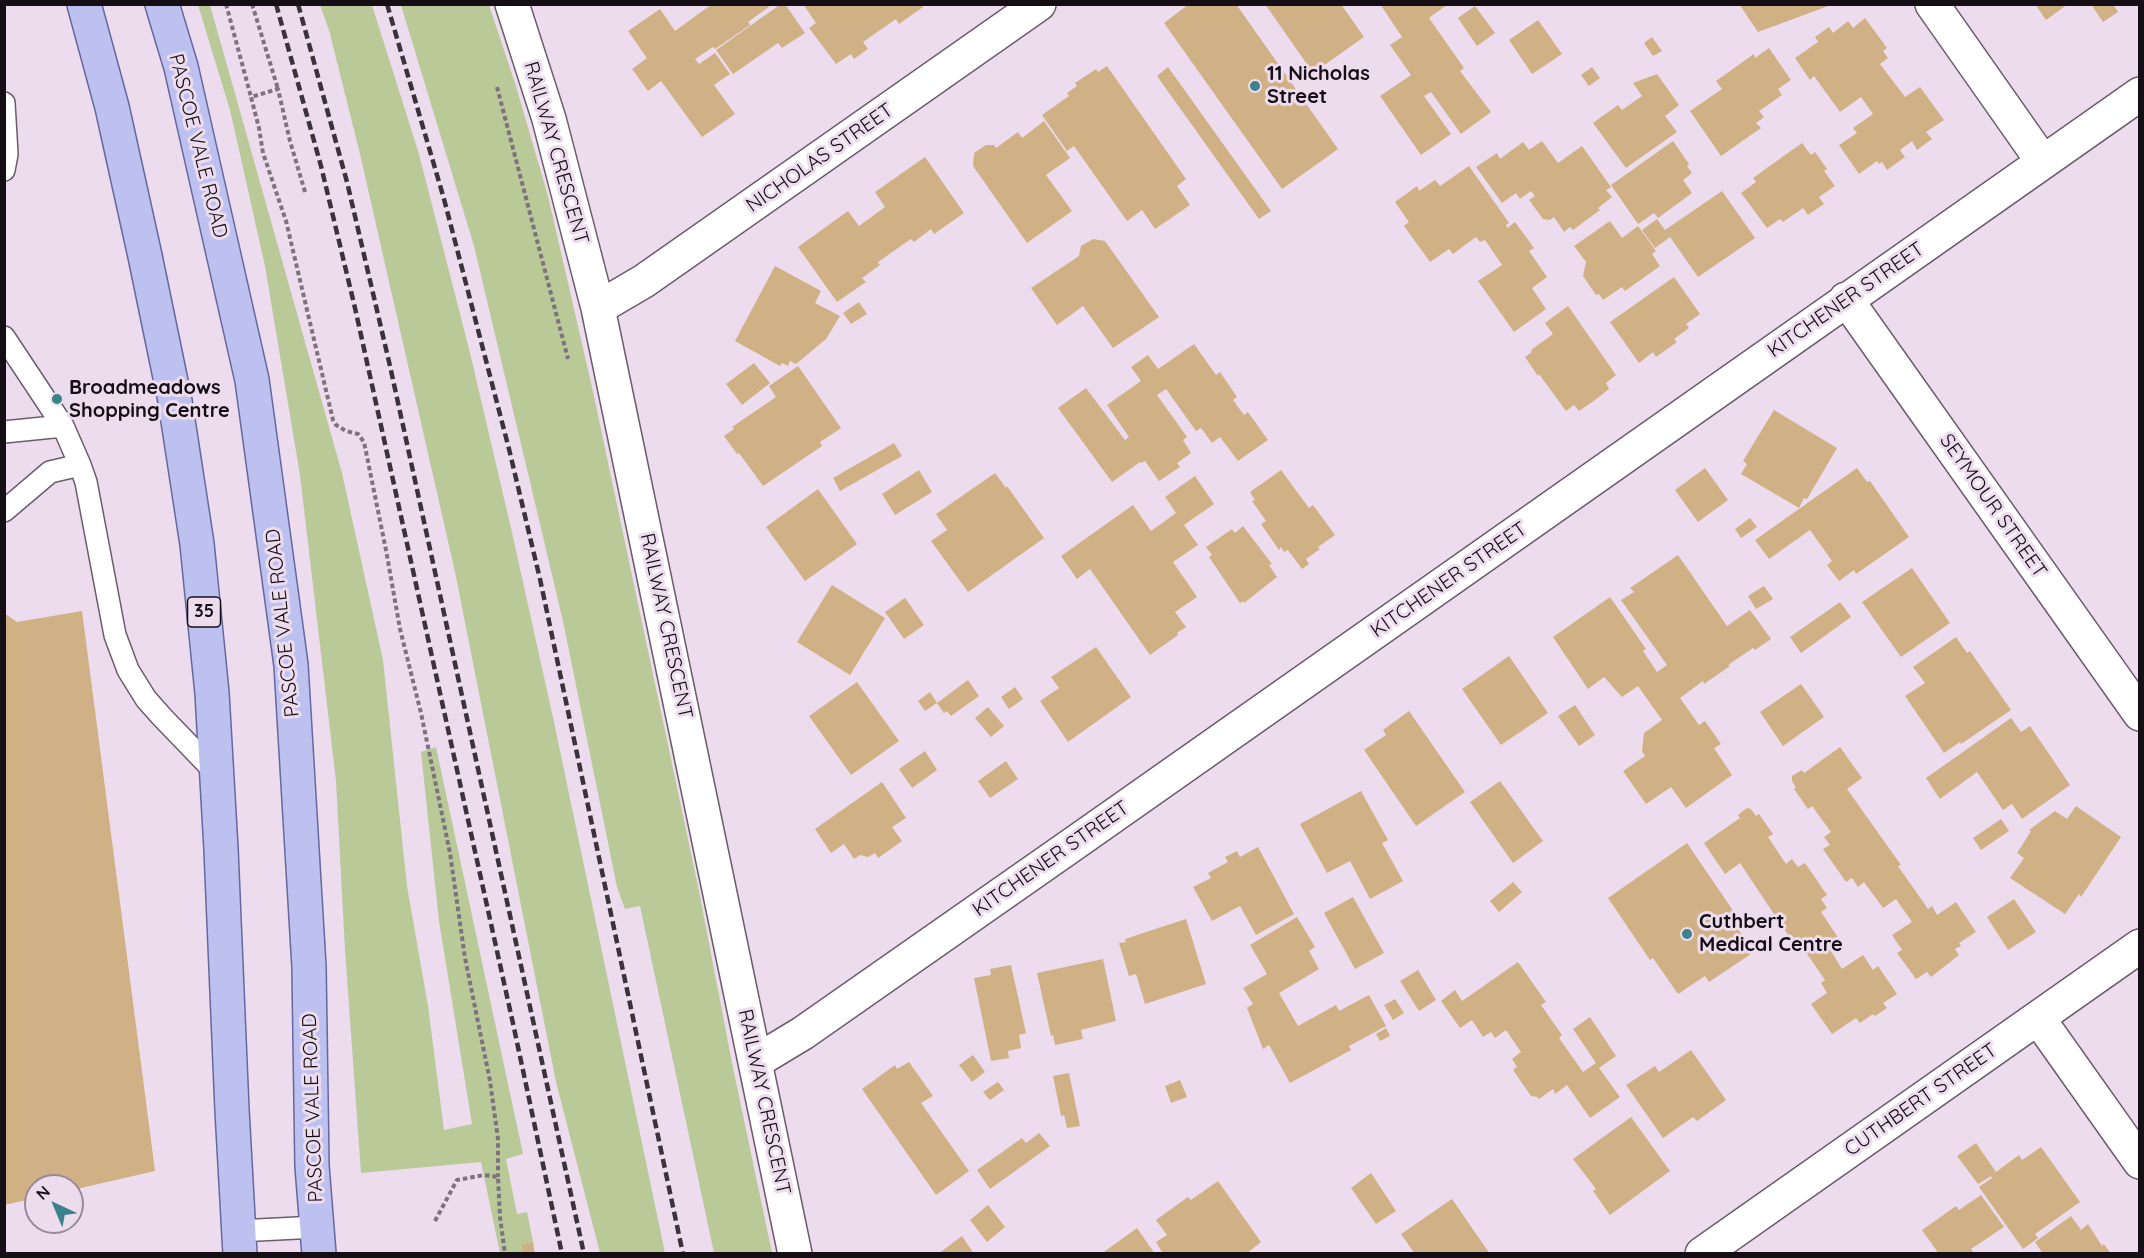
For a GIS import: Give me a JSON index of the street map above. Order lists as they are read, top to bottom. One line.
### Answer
{"streets":{"main road":["PASCOE VALE ROAD","35"],"street":["RAILWAY CRESCENT","NICHOLAS STREET","KITCHENER STREET","SEYMOUR STREET","CUTHBERT STREET"]},"crossings":[["RAILWAY CRESCENT","NICHOLAS STREET"],["RAILWAY CRESCENT","KITCHENER STREET"],["KITCHENER STREET","SEYMOUR STREET"]],"places":["11 Nicholas Street","Broadmeadows Shopping Centre","Cuthbert Medical Centre"],"north":"top left"}
